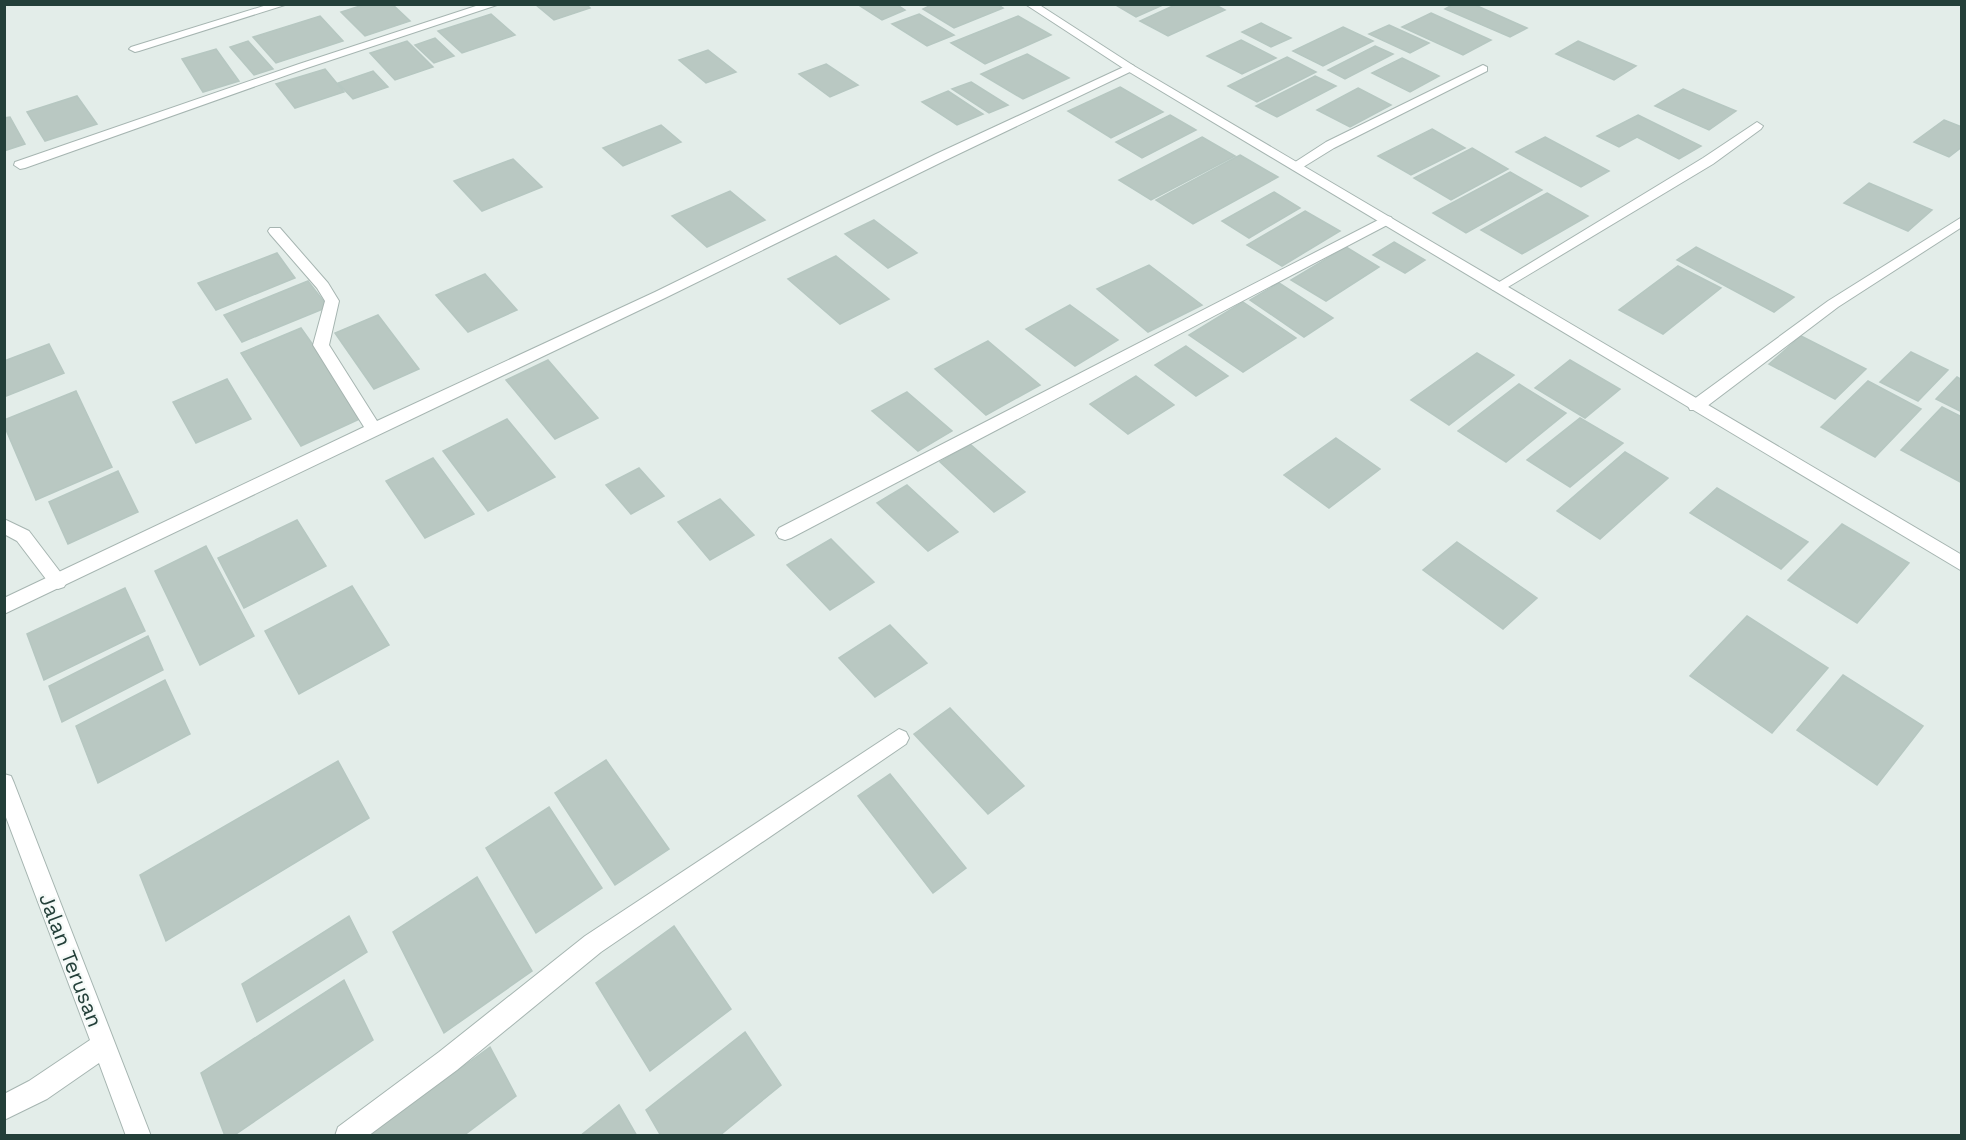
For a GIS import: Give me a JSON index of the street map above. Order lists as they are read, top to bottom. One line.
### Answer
{"streets":{"street":["Jalan Terusan"]}}
